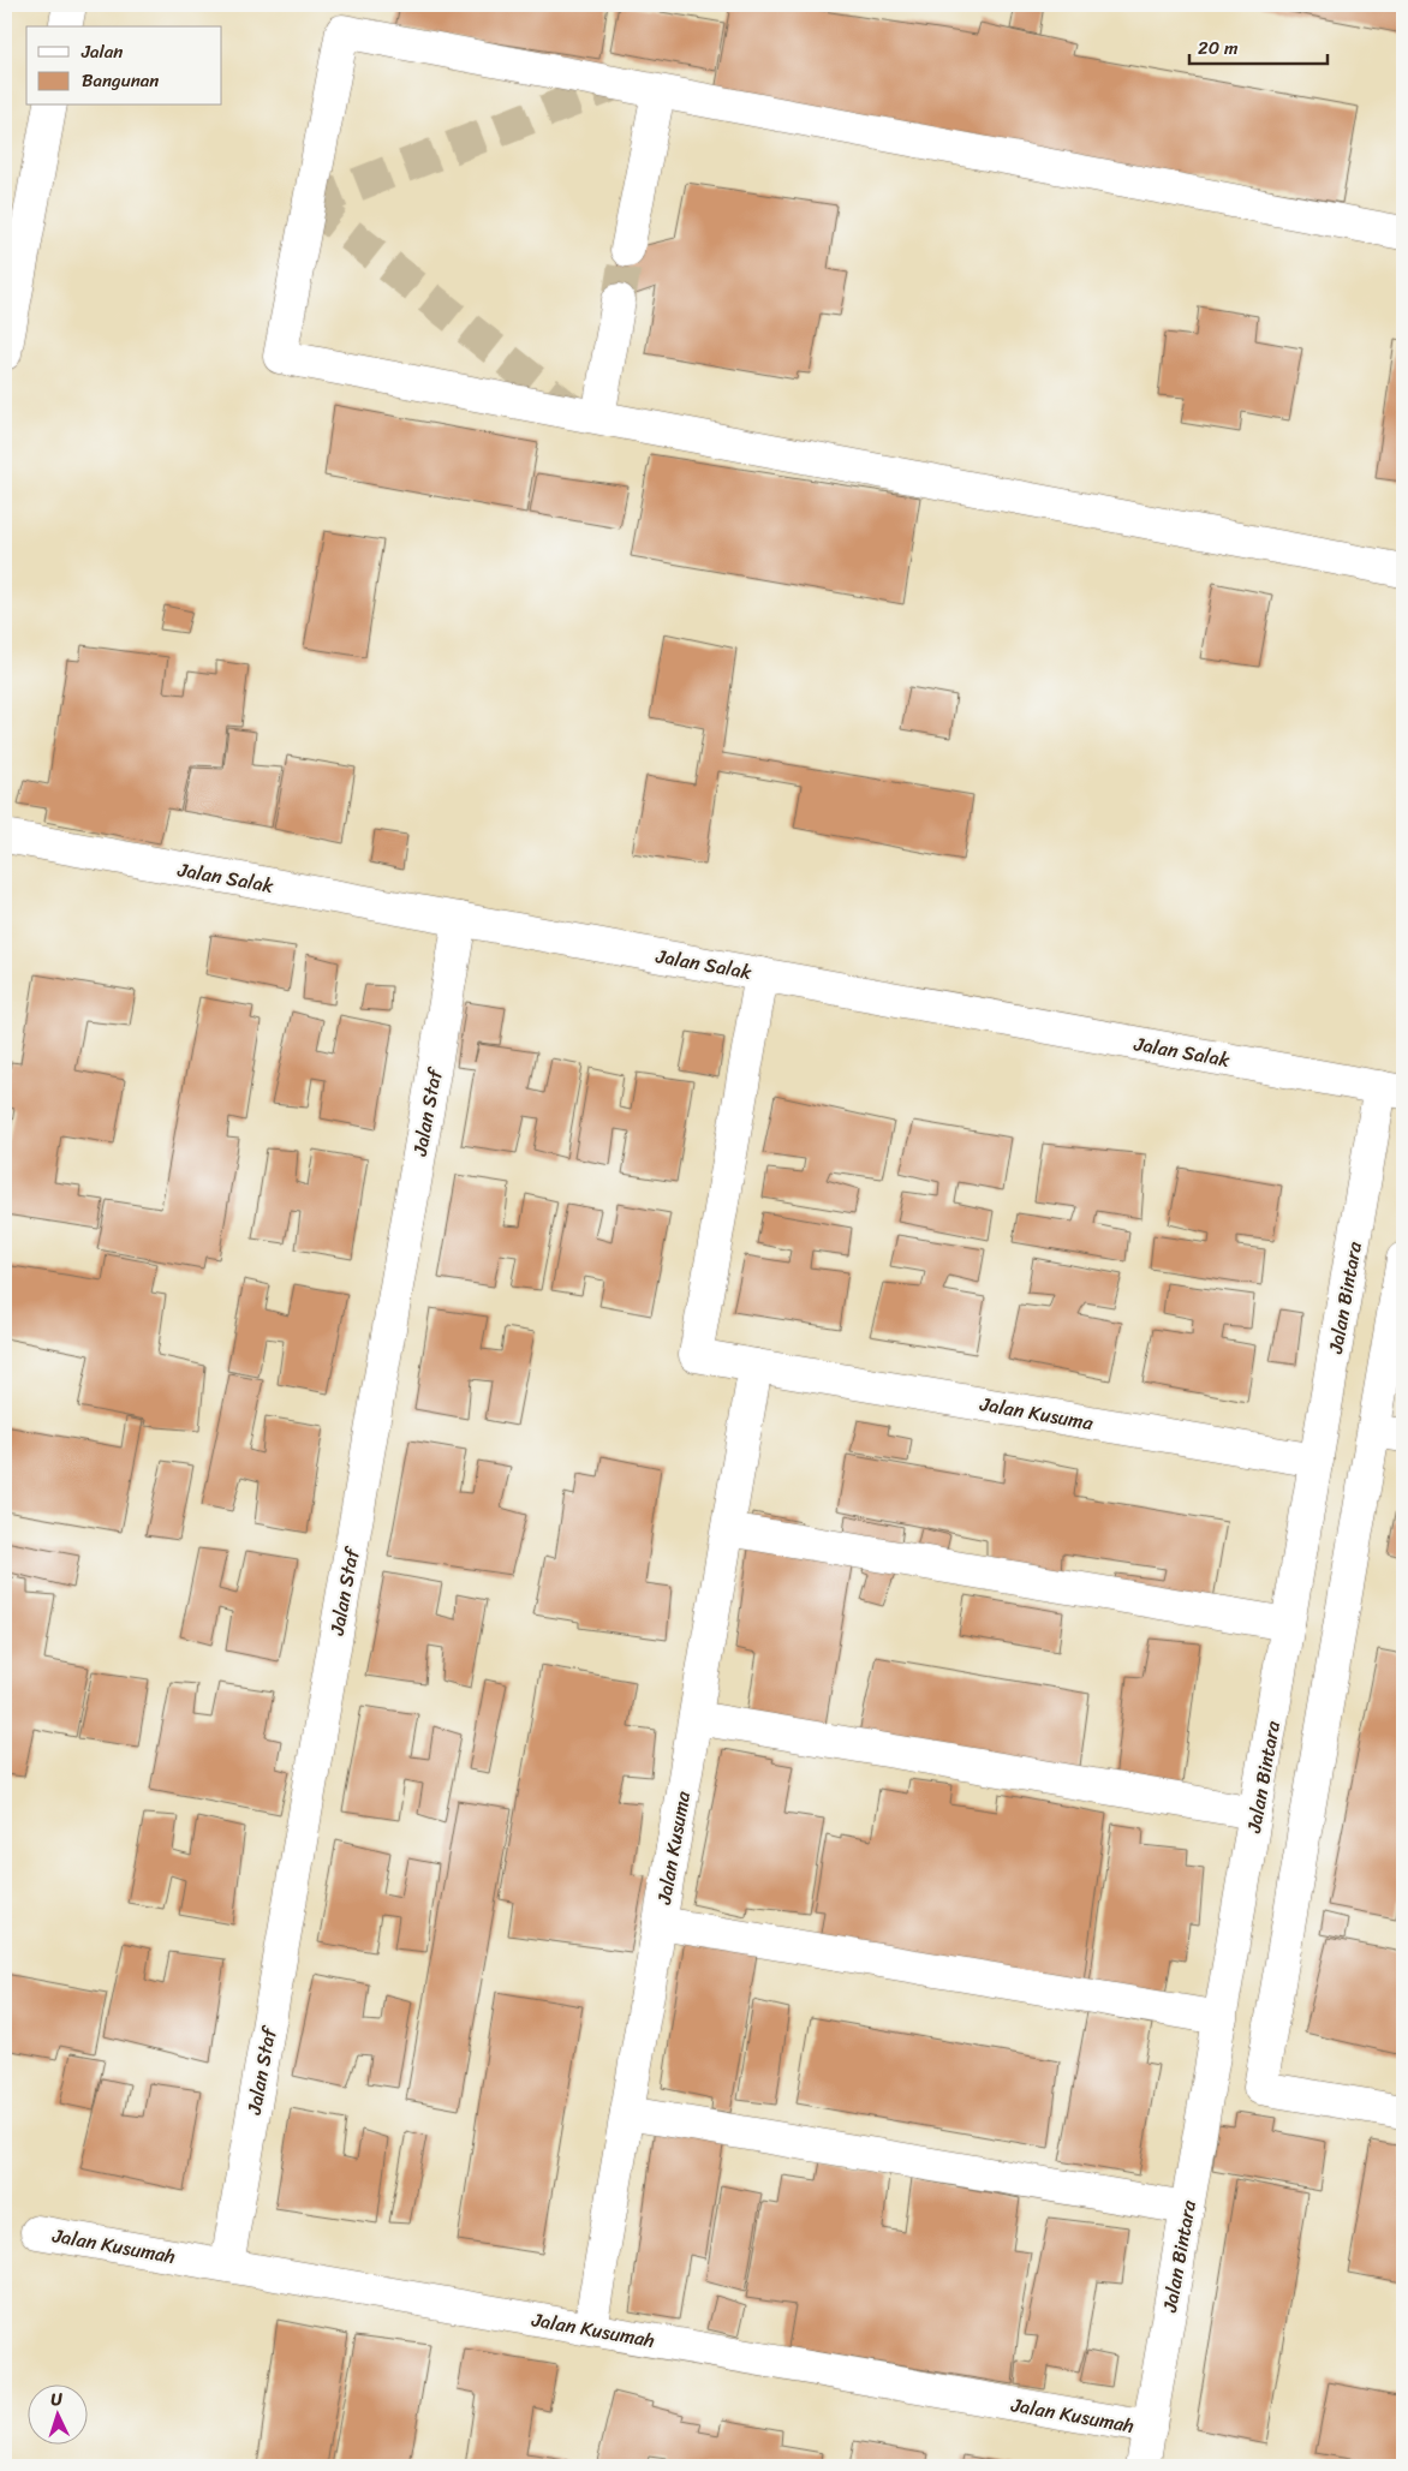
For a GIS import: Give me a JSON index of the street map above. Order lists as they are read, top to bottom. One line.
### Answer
{"streets":{"street":["Jalan Salak","Jalan Staf","Jalan Bintara","Jalan Kusuma","Jalan Kusumah"]},"crossings":[["Jalan Salak","Jalan Staf"],["Jalan Salak","Jalan Bintara"],["Jalan Salak","Jalan Kusuma"],["Jalan Staf","Jalan Kusumah"],["Jalan Bintara","Jalan Kusuma"],["Jalan Bintara","Jalan Kusumah"],["Jalan Kusuma","Jalan Kusumah"]],"legend":["Jalan","Bangunan"],"scale_bar":"20 m","north":"top"}
